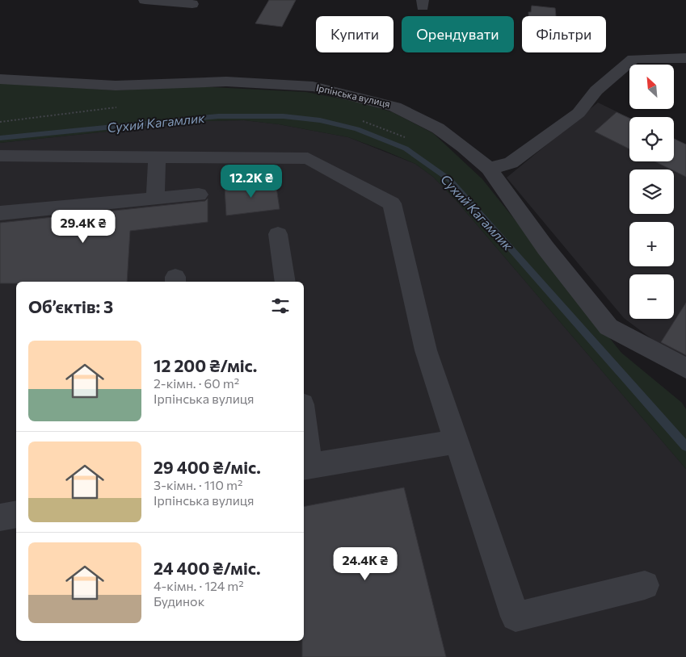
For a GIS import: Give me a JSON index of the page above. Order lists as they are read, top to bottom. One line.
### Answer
{"streets":{"street":["Ірпінська вулиця"]},"water":["Сухий Кагамлик"],"north":"top left","page":{"chip":["Купити","Орендувати","Фільтри"],"map_buttons":["+","−"],"price":["12.2K ₴","29.4K ₴","24.4K ₴"],"heading":"Об’єктів: 3","list":[{"name":"12 200 ₴/міс.","note":"2-кімн. · 60 m² · Ірпінська вулиця"},{"name":"29 400 ₴/міс.","note":"3-кімн. · 110 m² · Ірпінська вулиця"},{"name":"24 400 ₴/міс.","note":"4-кімн. · 124 m² · Будинок"}]}}
